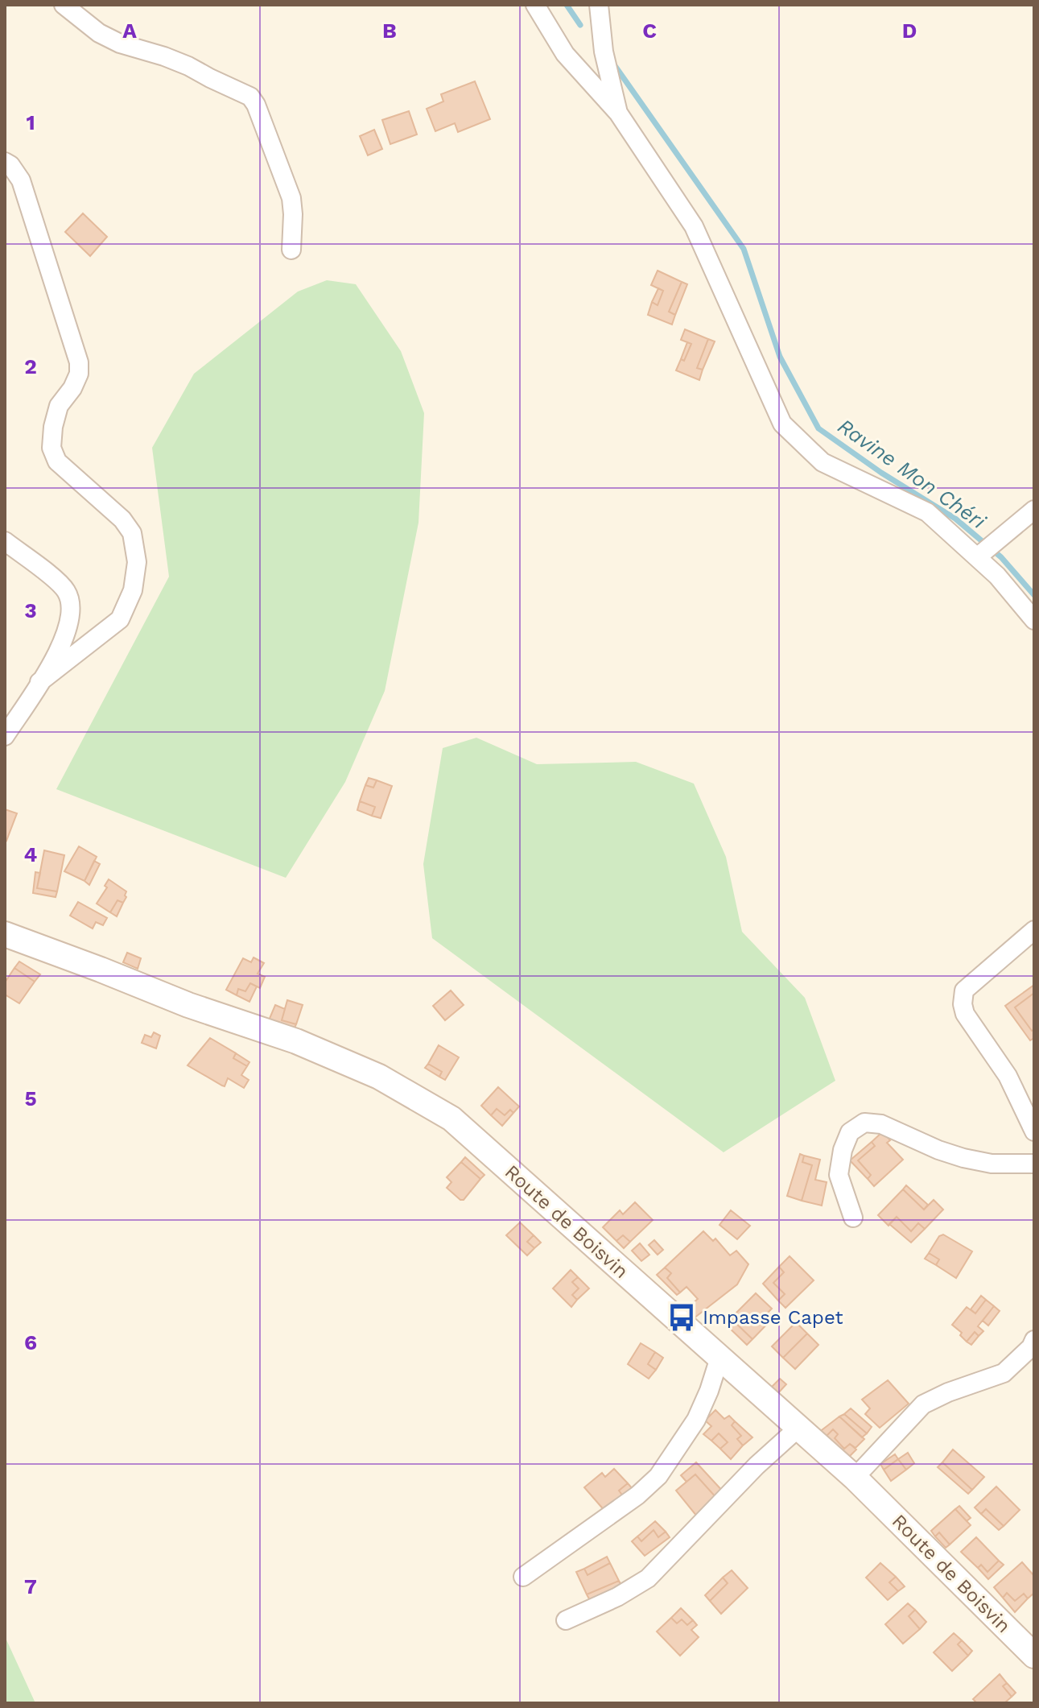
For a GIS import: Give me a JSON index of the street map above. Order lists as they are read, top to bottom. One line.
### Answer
{"streets":{"main road":["Route de Boisvin"]},"water":["Ravine Mon Chéri"],"places":{"bus stop":["Impasse Capet"]},"grid":{"columns":["A","B","C","D"],"rows":["1","2","3","4","5","6","7"]}}
